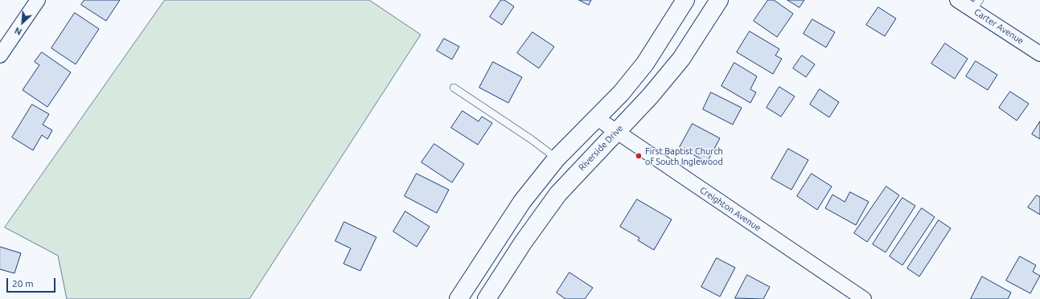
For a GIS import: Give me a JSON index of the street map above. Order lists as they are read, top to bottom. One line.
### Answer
{"streets":{"street":["Carter Avenue","Riverside Drive","Creighton Avenue"]},"crossings":[["Riverside Drive","Creighton Avenue"]],"places":["First Baptist Church of South Inglewood"],"scale_bar":"20 m","north":"bottom left"}
